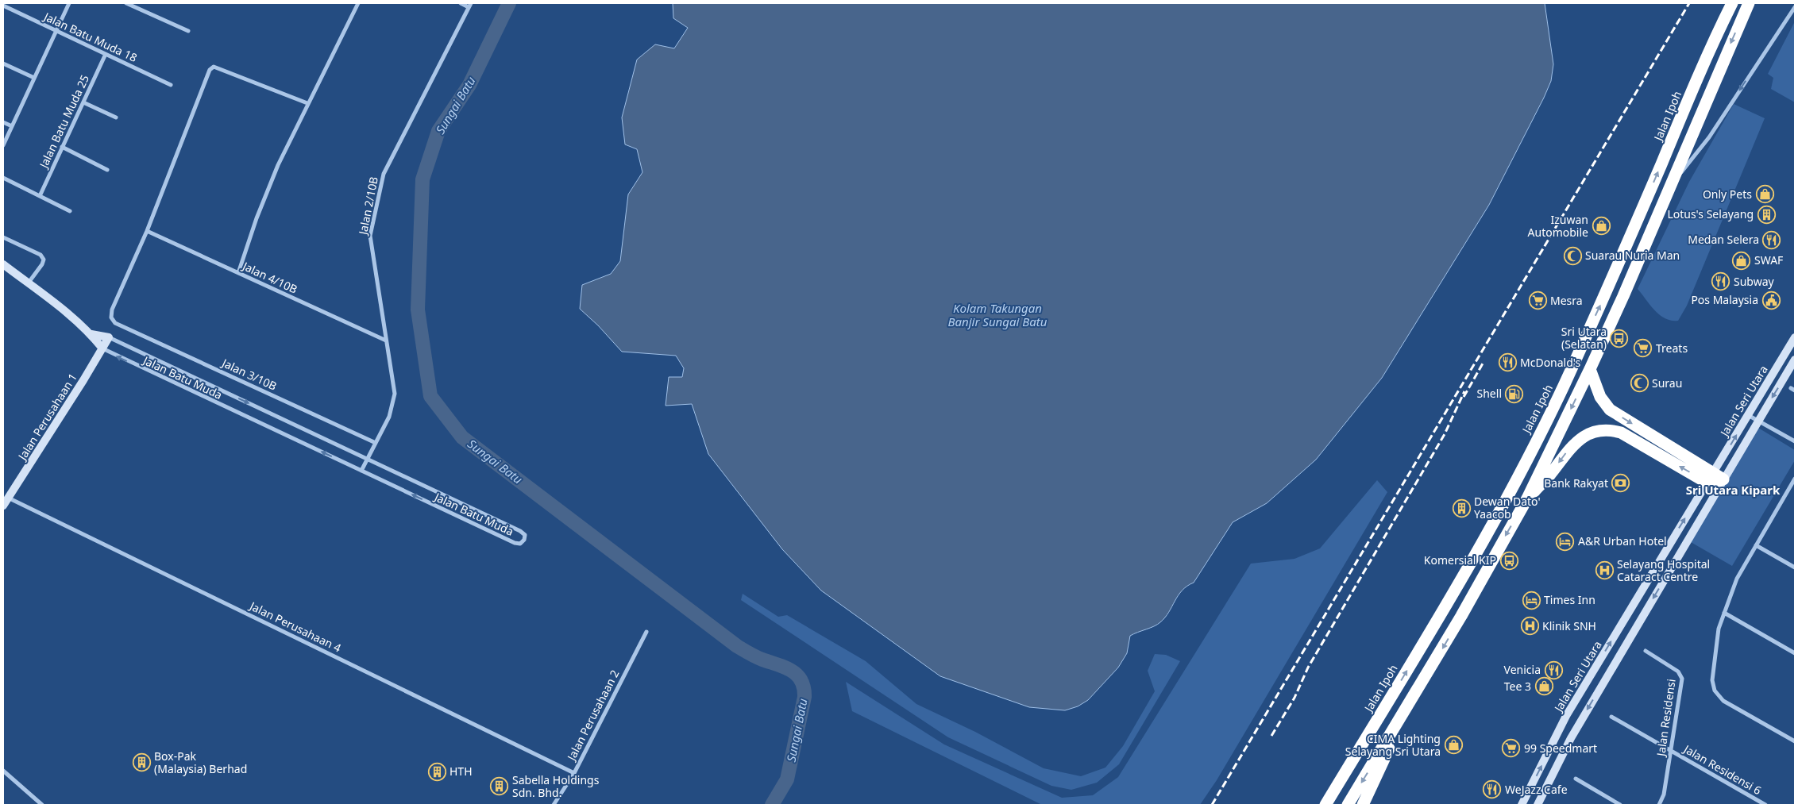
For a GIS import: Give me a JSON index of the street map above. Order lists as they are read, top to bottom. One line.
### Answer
{"streets":{"highway":["Jalan Ipoh"],"street":["Jalan Batu Muda 18","Jalan Batu Muda 25","Jalan 2/10B","Jalan 4/10B","Jalan 3/10B","Jalan Batu Muda","Jalan Seri Utara","Jalan Perusahaan 1","Jalan Perusahaan 4","Jalan Perusahaan 2","Jalan Residensi","Jalan Residensi 6"]},"crossings":[["Jalan Batu Muda 18","Jalan Batu Muda 25"],["Jalan 2/10B","Jalan 4/10B"],["Jalan 2/10B","Jalan 3/10B"],["Jalan 2/10B","Jalan Batu Muda"],["Jalan 4/10B","Jalan 3/10B"],["Jalan Batu Muda","Jalan Perusahaan 1"],["Jalan Perusahaan 1","Jalan Perusahaan 4"],["Jalan Perusahaan 4","Jalan Perusahaan 2"],["Jalan Residensi","Jalan Residensi 6"]],"districts":["Sri Utara Kipark"],"water":["Sungai Batu","Kolam Takungan Banjir Sungai Batu"],"places":{"shop":["Only Pets","Izuwan Automobile","SWAF","Tee 3","CIMA Lighting Selayang Sri Utara"],"building":["Lotus's Selayang","Dewan Dato' Yaacob","Box-Pak (Malaysia) Berhad","HTH","Sabella Holdings Sdn. Bhd."],"restaurant":["Medan Selera","Subway","McDonald's","Venicia","WeJazz Cafe"],"mosque":["Suarau Nuria Man","Surau"],"public building":["Pos Malaysia"],"supermarket":["Mesra","Treats","99 Speedmart"],"bus stop":["Sri Utara (Selatan)","Komersial KIP"],"fuel station":["Shell"],"bank":["Bank Rakyat"],"hotel":["A&R Urban Hotel","Times Inn"],"hospital":["Selayang Hospital Cataract Centre","Klinik SNH"]}}
